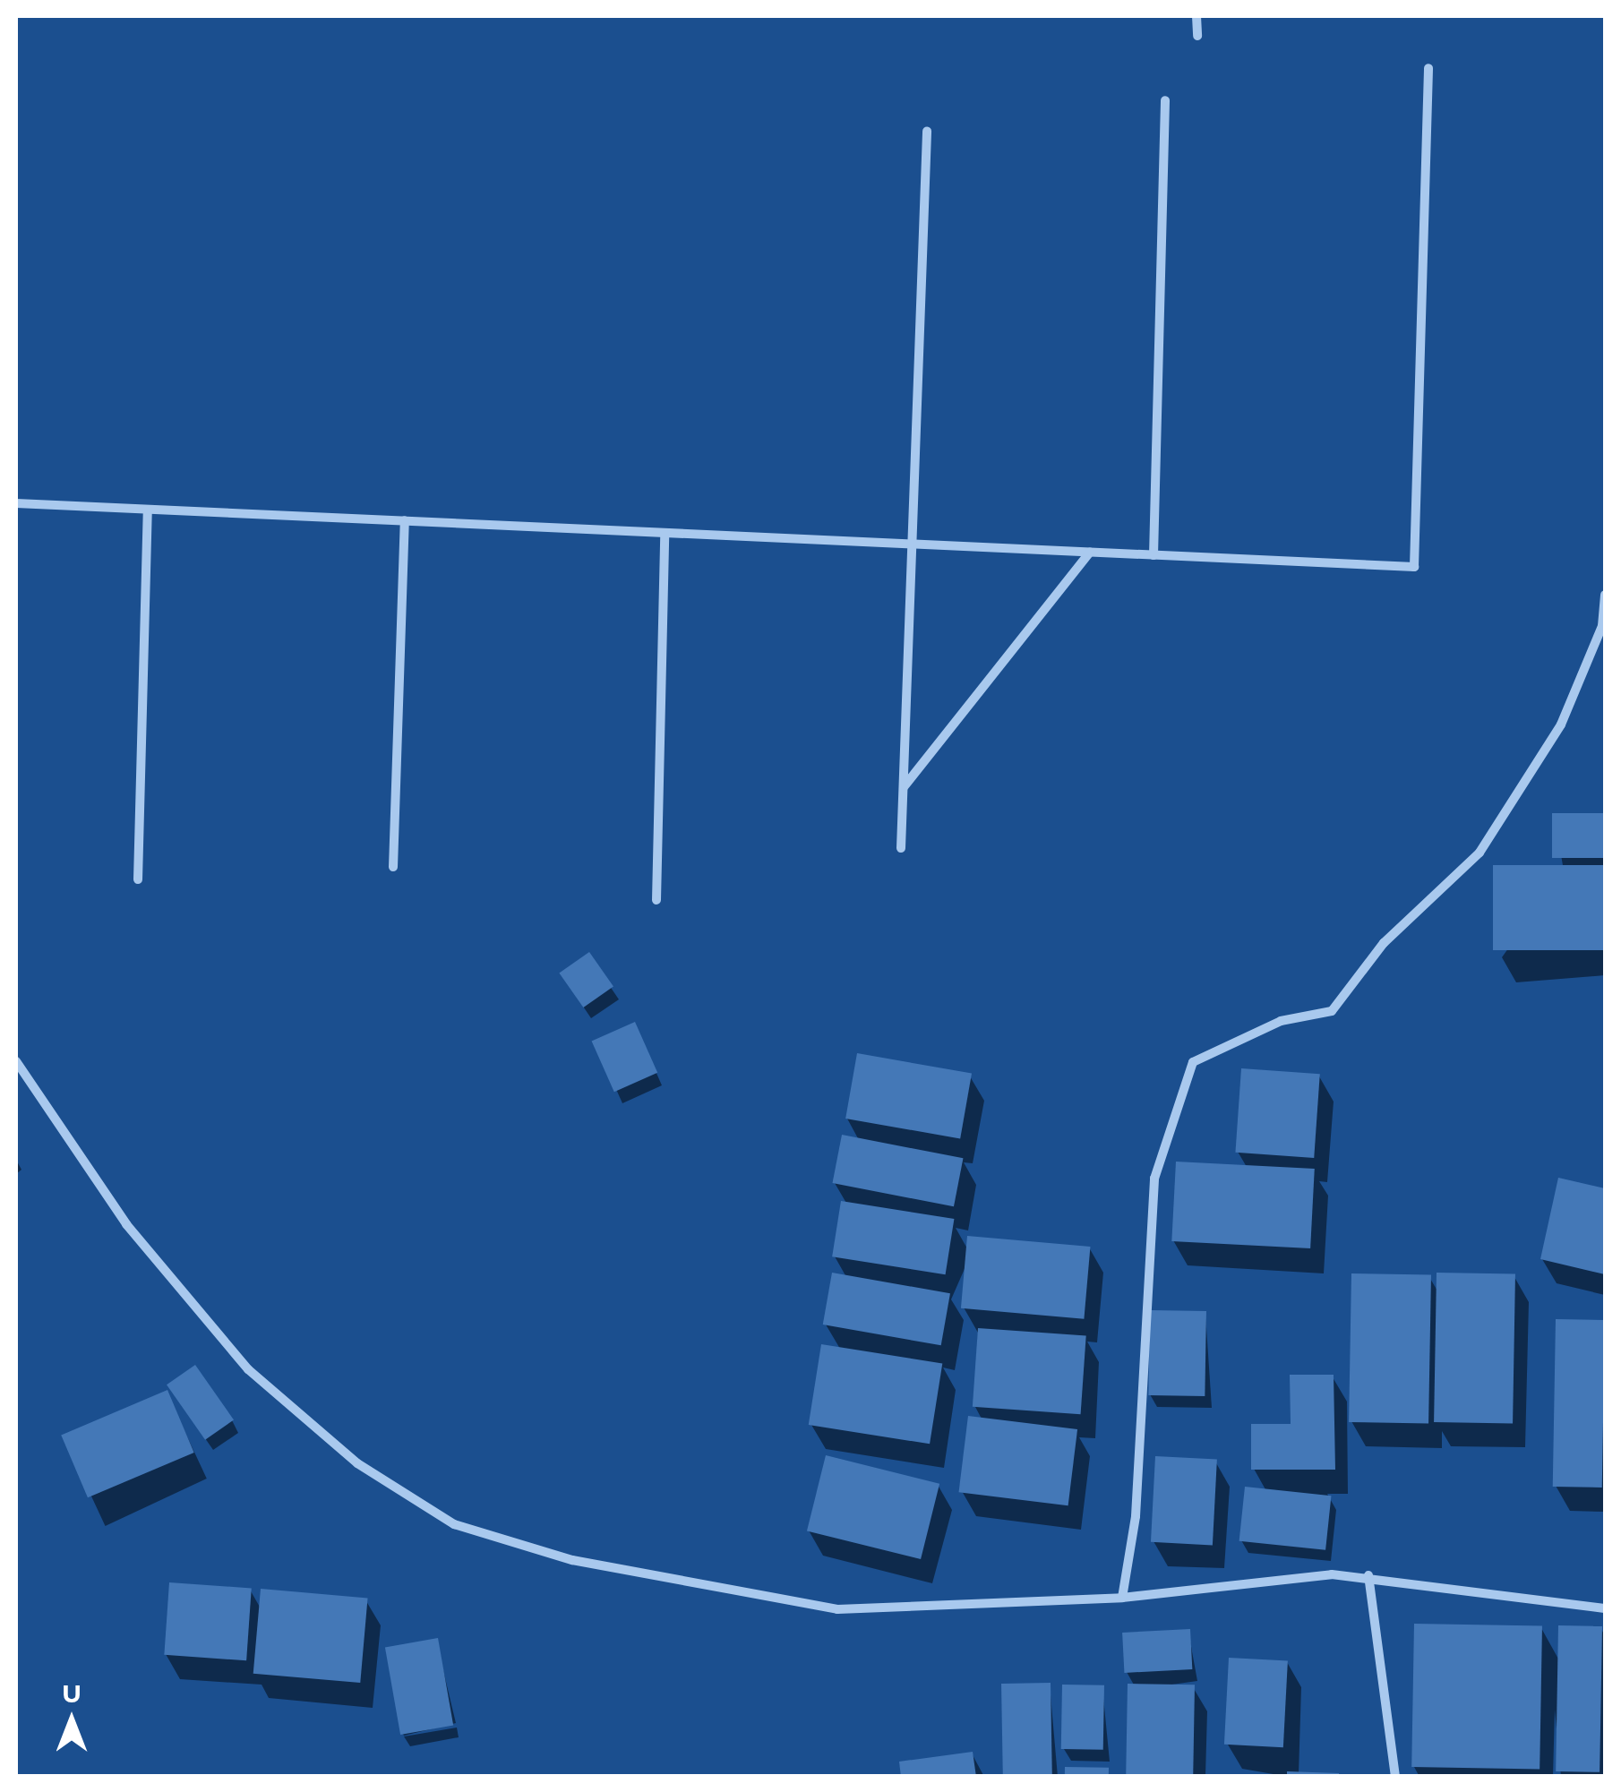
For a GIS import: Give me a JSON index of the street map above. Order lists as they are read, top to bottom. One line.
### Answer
{"north":"top"}
